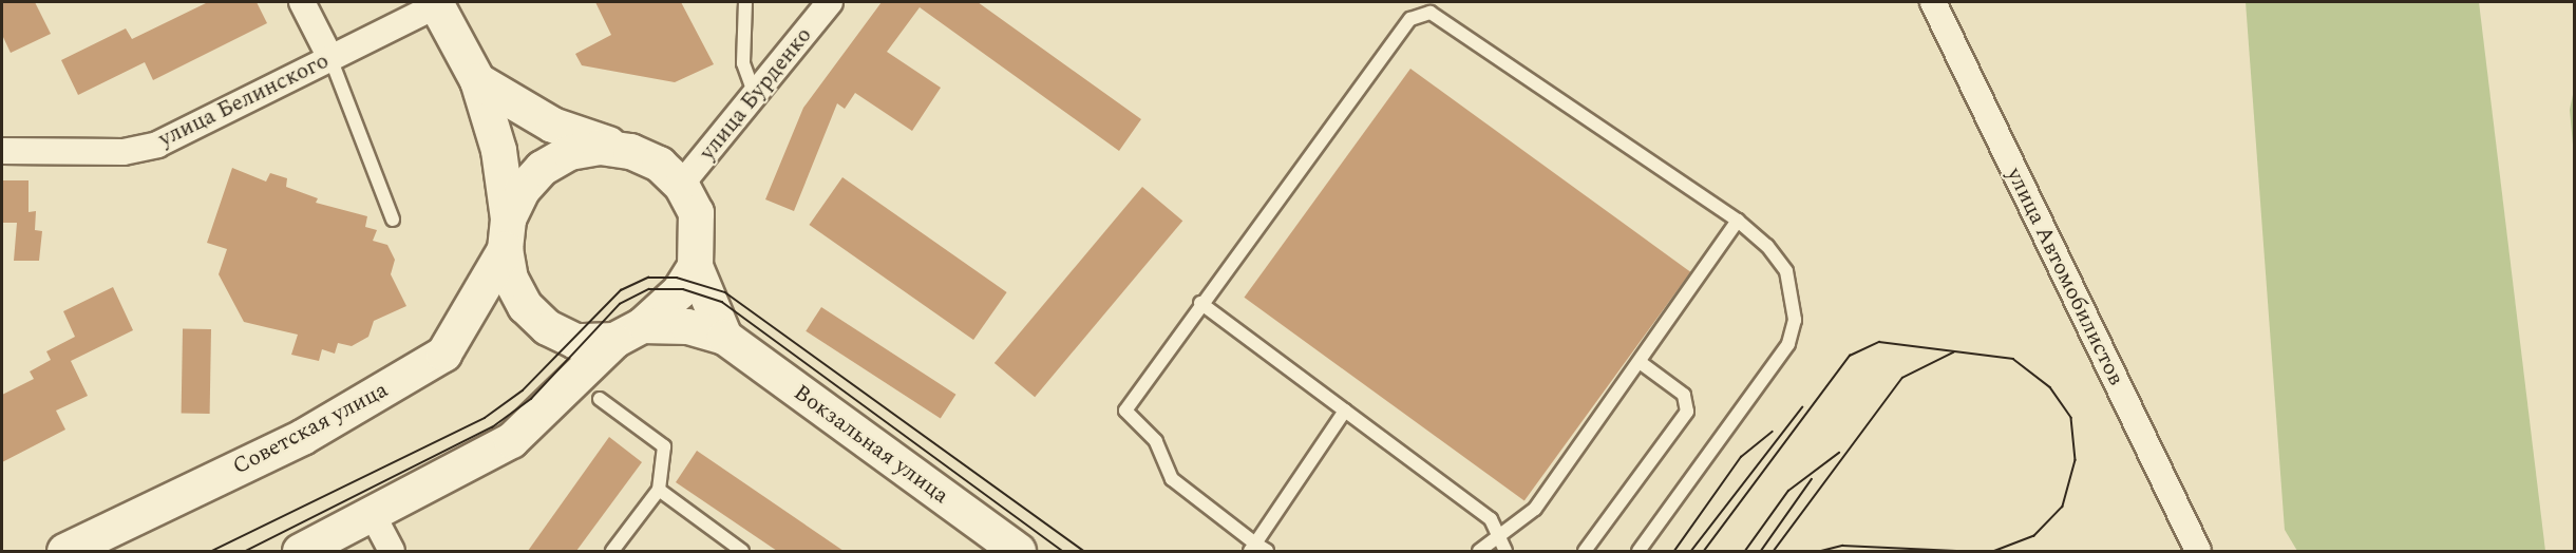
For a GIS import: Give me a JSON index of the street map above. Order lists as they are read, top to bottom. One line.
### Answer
{"streets":{"main road":["Советская улица","Вокзальная улица"],"street":["улица Бурденко","улица Белинского","улица Автомобилистов"]},"crossings":[["улица Бурденко","Советская улица"],["улица Бурденко","Вокзальная улица"],["Советская улица","Вокзальная улица"]]}
